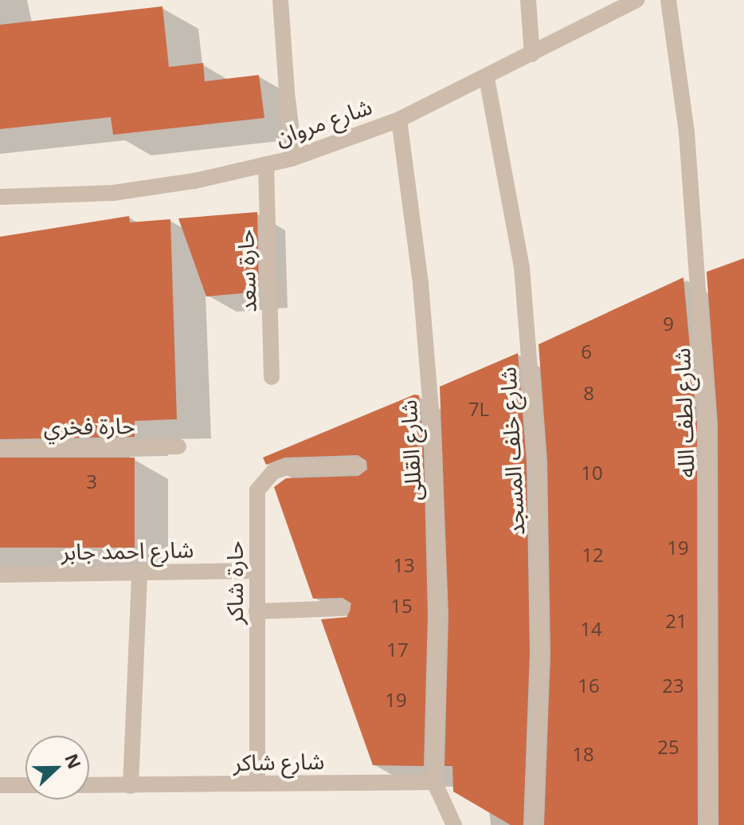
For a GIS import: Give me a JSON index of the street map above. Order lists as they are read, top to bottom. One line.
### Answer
{"streets":{"street":["شارع مروان","حارة سعد","شارع لطف الله","حارة فخري","شارع القللى","شارع خلف المسجد","شارع احمد جابر","حارة شاكر","شارع شاكر"]},"crossings":[["شارع مروان","حارة سعد"],["شارع مروان","شارع القللى"],["شارع مروان","شارع خلف المسجد"],["شارع القللى","شارع شاكر"],["شارع احمد جابر","حارة شاكر"],["حارة شاكر","شارع شاكر"]],"house_numbers":["9","6","8","7L","10","3","19","12","13","15","21","14","17","16","23","19","25","18"],"north":"right"}
